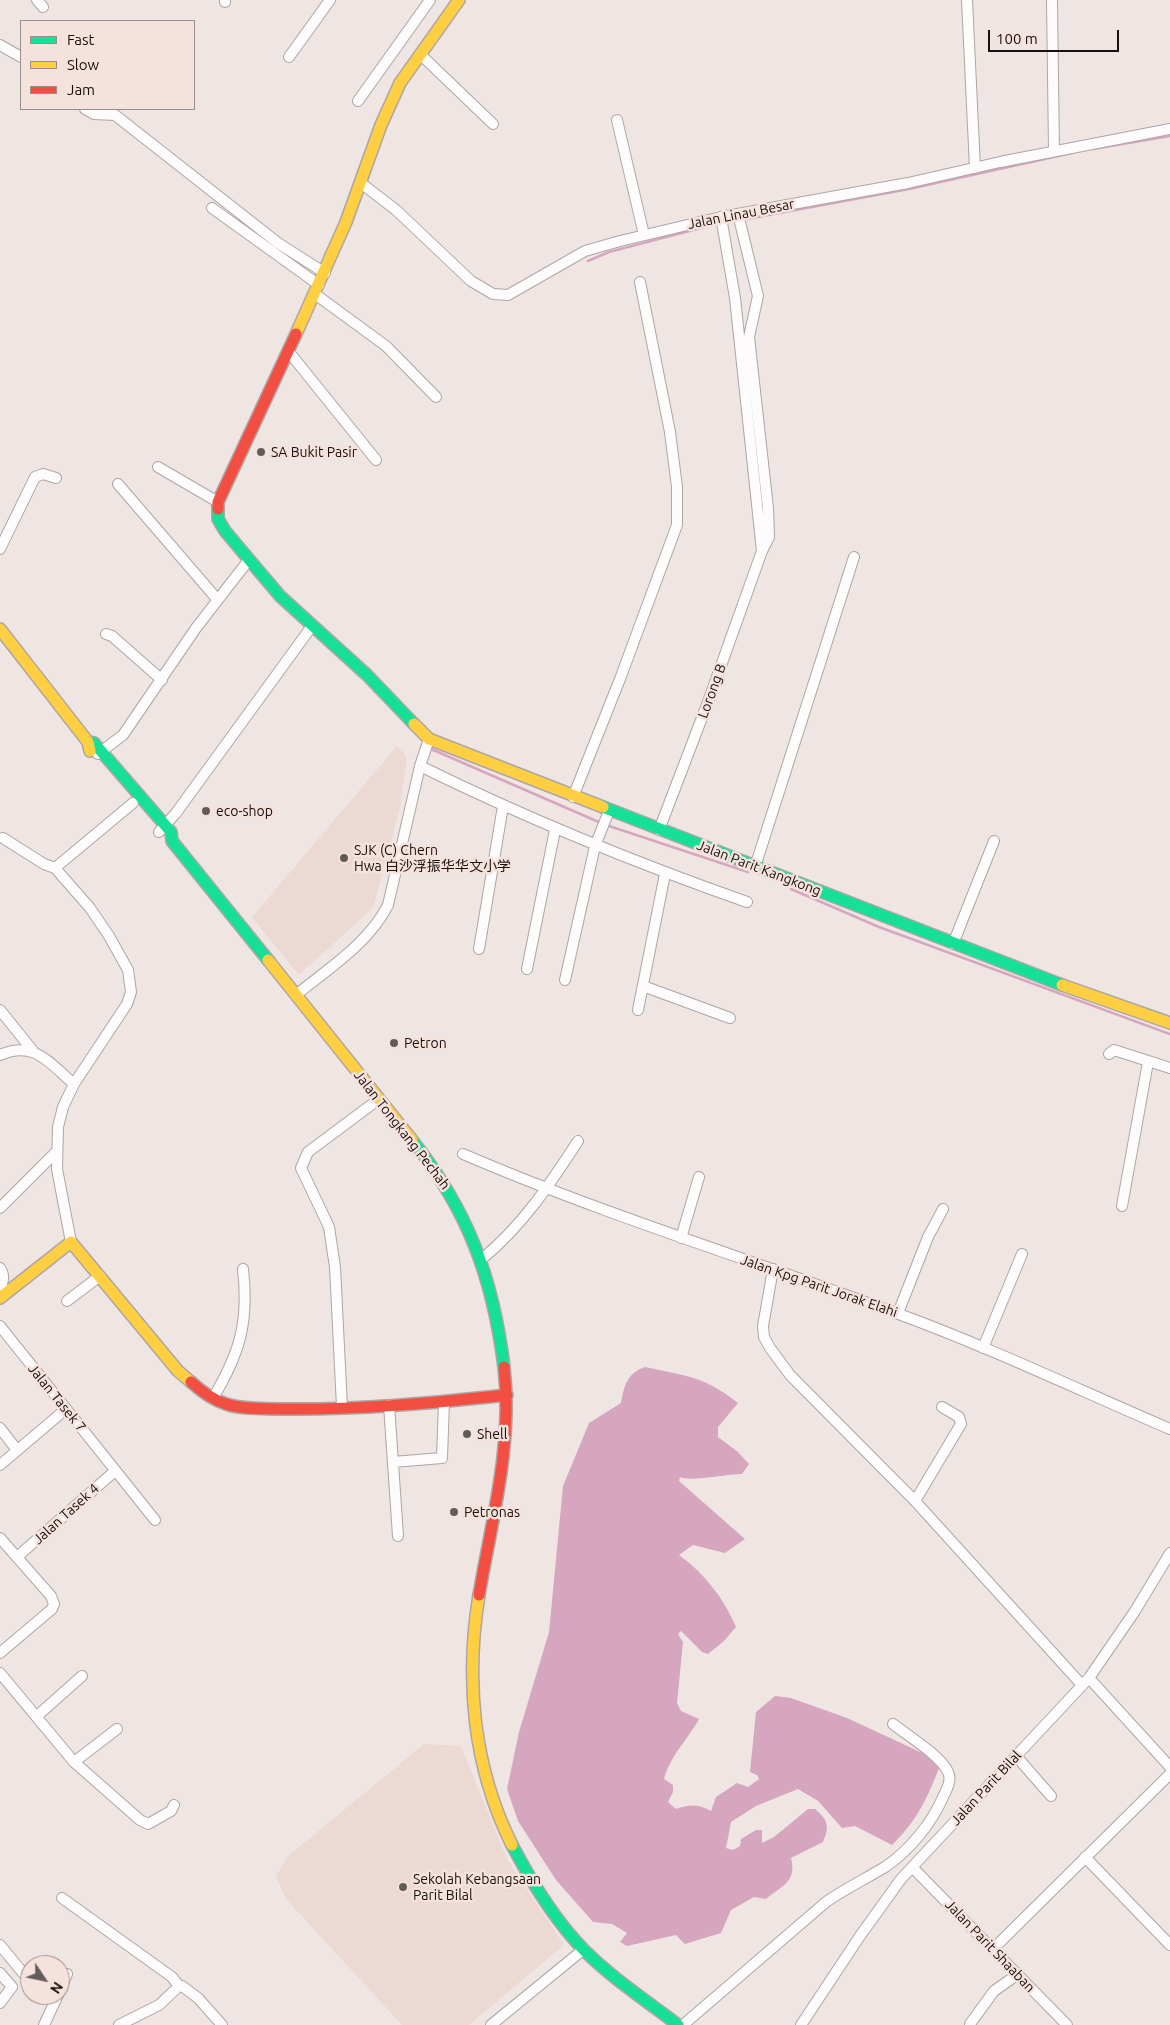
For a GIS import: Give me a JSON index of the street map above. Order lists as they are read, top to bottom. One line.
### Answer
{"streets":{"street":["Jalan Linau Besar","Lorong B","Jalan Parit Kangkong","Jalan Tongkang Pechah","Jalan Kpg Parit Jorak Elahi","Jalan Tasek 7","Jalan Tasek 4","Jalan Parit Bilal","Jalan Parit Shaaban"]},"crossings":[["Lorong B","Jalan Parit Kangkong"],["Jalan Tasek 7","Jalan Tasek 4"],["Jalan Parit Bilal","Jalan Parit Shaaban"]],"places":["SA Bukit Pasir","eco-shop","SJK (C) Chern Hwa 白沙浮振华华文小学","Petron","Shell","Petronas","Sekolah Kebangsaan Parit Bilal"],"legend":["Fast","Slow","Jam"],"scale_bar":"100 m","north":"bottom right"}
